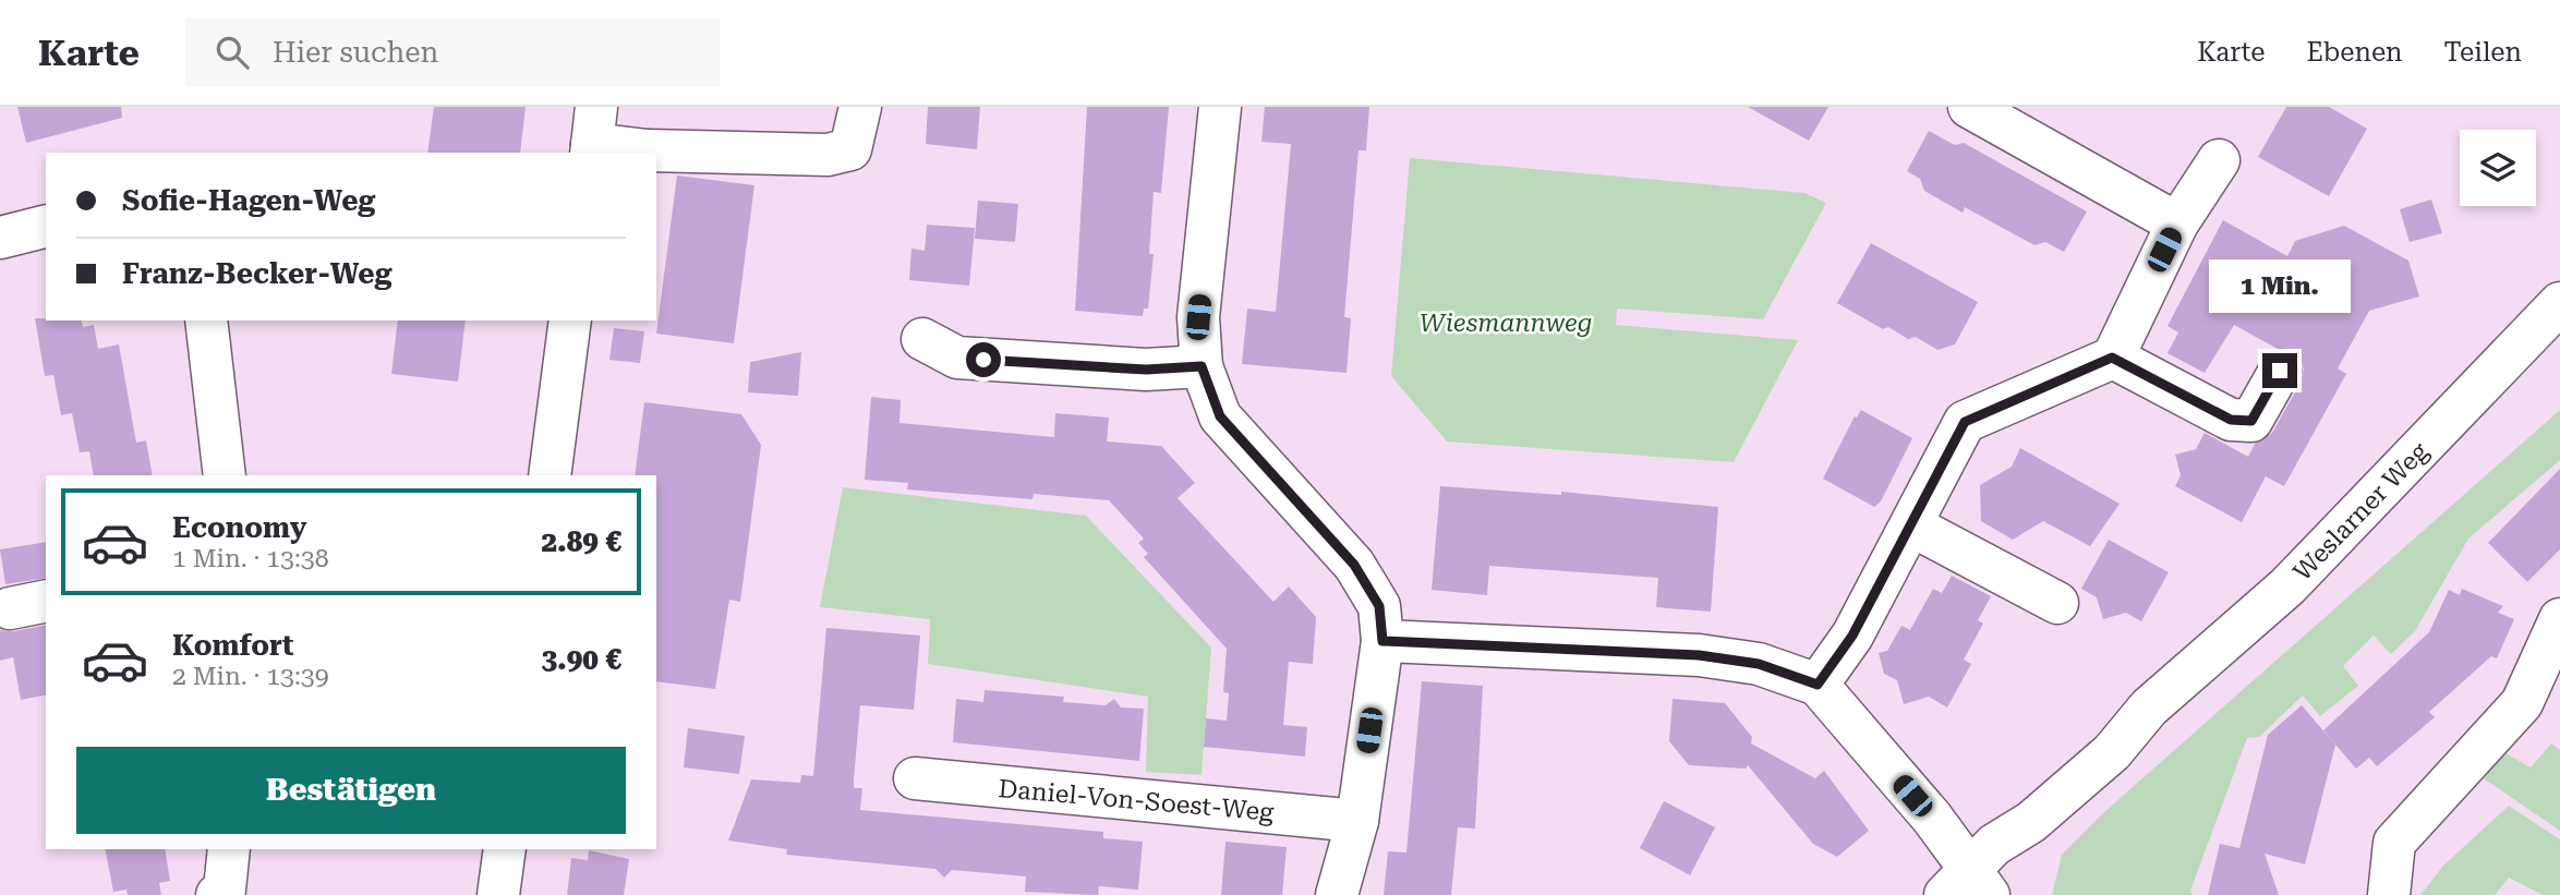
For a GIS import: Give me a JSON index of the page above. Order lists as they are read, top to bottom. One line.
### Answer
{"streets":{"street":["Weslarner Weg","Daniel-Von-Soest-Weg"]},"parks":["Wiesmannweg"],"page":{"header":"Karte","search":"Hier suchen","nav":["Karte","Ebenen","Teilen"],"banner":["Sofie-Hagen-Weg","Franz-Becker-Weg"],"bubble":"1 Min.","list":[{"name":"Economy","note":"1 Min. · 13:38","value":"2.89 €"},{"name":"Komfort","note":"2 Min. · 13:39","value":"3.90 €"}],"buttons":"Bestätigen"}}
